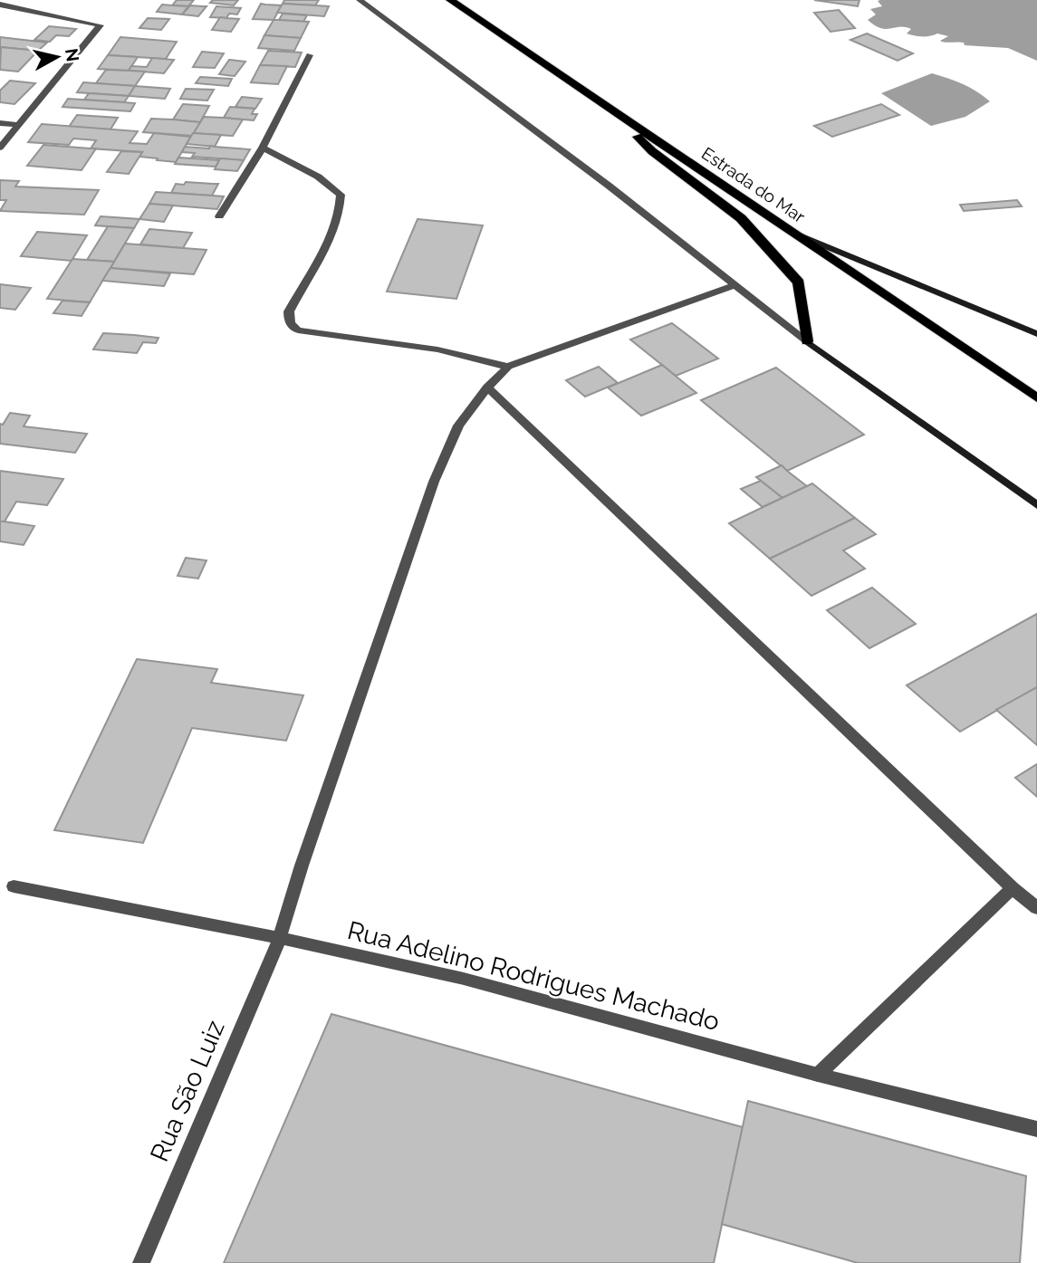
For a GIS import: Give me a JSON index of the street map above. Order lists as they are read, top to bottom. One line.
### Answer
{"streets":{"main road":["Estrada do Mar"],"street":["Rua Adelino Rodrigues Machado","Rua São Luiz"]},"crossings":[["Rua Adelino Rodrigues Machado","Rua São Luiz"]],"north":"right"}
